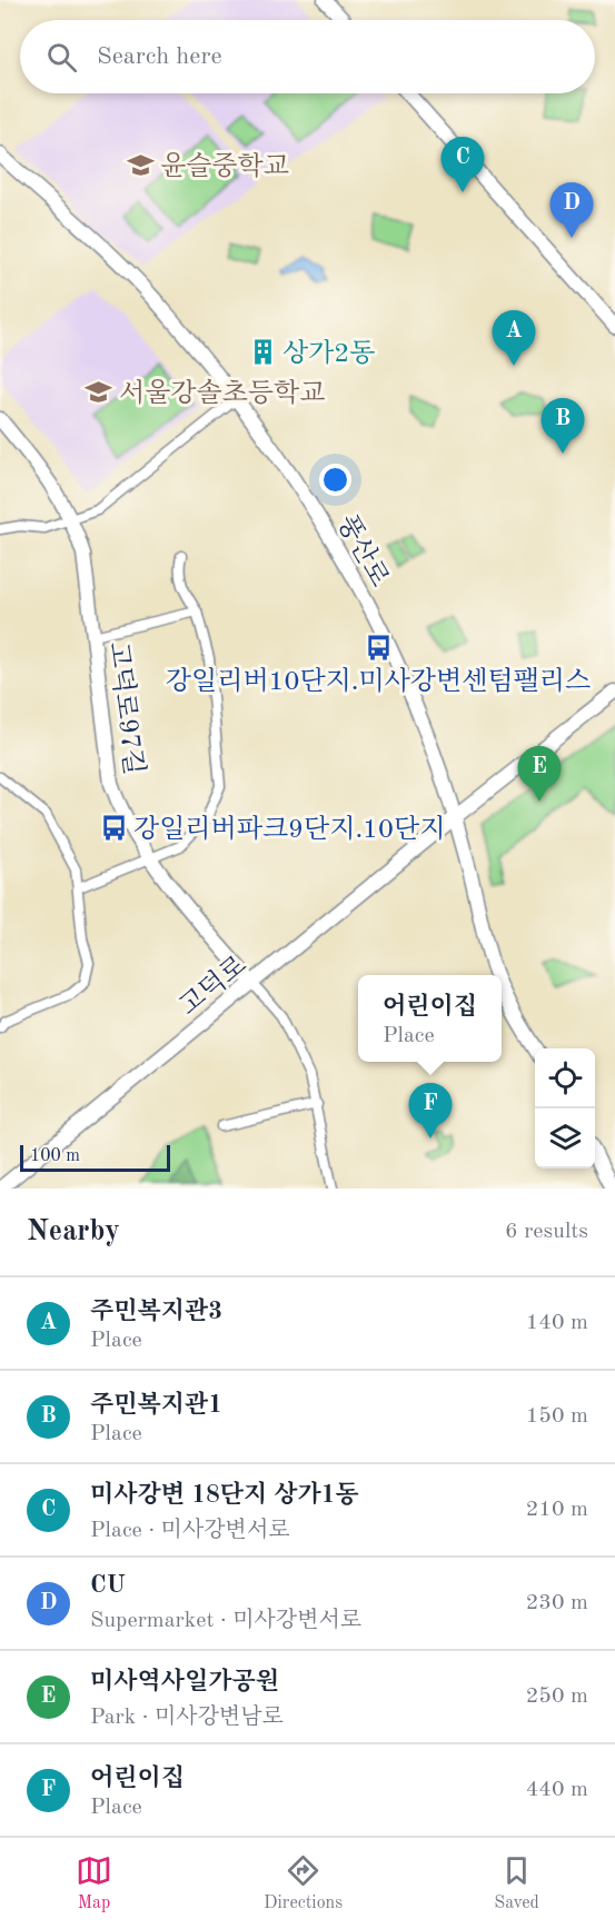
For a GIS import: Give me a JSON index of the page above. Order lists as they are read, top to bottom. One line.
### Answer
{"streets":{"street":["풍산로","고덕로97길","고덕로"]},"crossings":[["풍산로","고덕로"],["고덕로97길","고덕로"]],"places":{"school or university":["윤슬중학교","서울강솔초등학교"],"building":["상가2동"],"bus stop":["강일리버10단지.미사강변센텀팰리스","강일리버파크9단지.10단지"]},"scale_bar":"100 m","page":{"search":"Search here","pins":["C","D","A","B","E","F"],"popup":["어린이집","Place"],"scale":"100 m","heading":["Nearby","6 results"],"list":[{"mark":"A","name":"주민복지관3","note":"Place","value":"140 m"},{"mark":"B","name":"주민복지관1","note":"Place","value":"150 m"},{"mark":"C","name":"미사강변 18단지 상가1동","note":"Place · 미사강변서로","value":"210 m"},{"mark":"D","name":"CU","note":"Supermarket · 미사강변서로","value":"230 m"},{"mark":"E","name":"미사역사일가공원","note":"Park · 미사강변남로","value":"250 m"},{"mark":"F","name":"어린이집","note":"Place","value":"440 m"}],"nav":["Map","Directions","Saved"]}}
